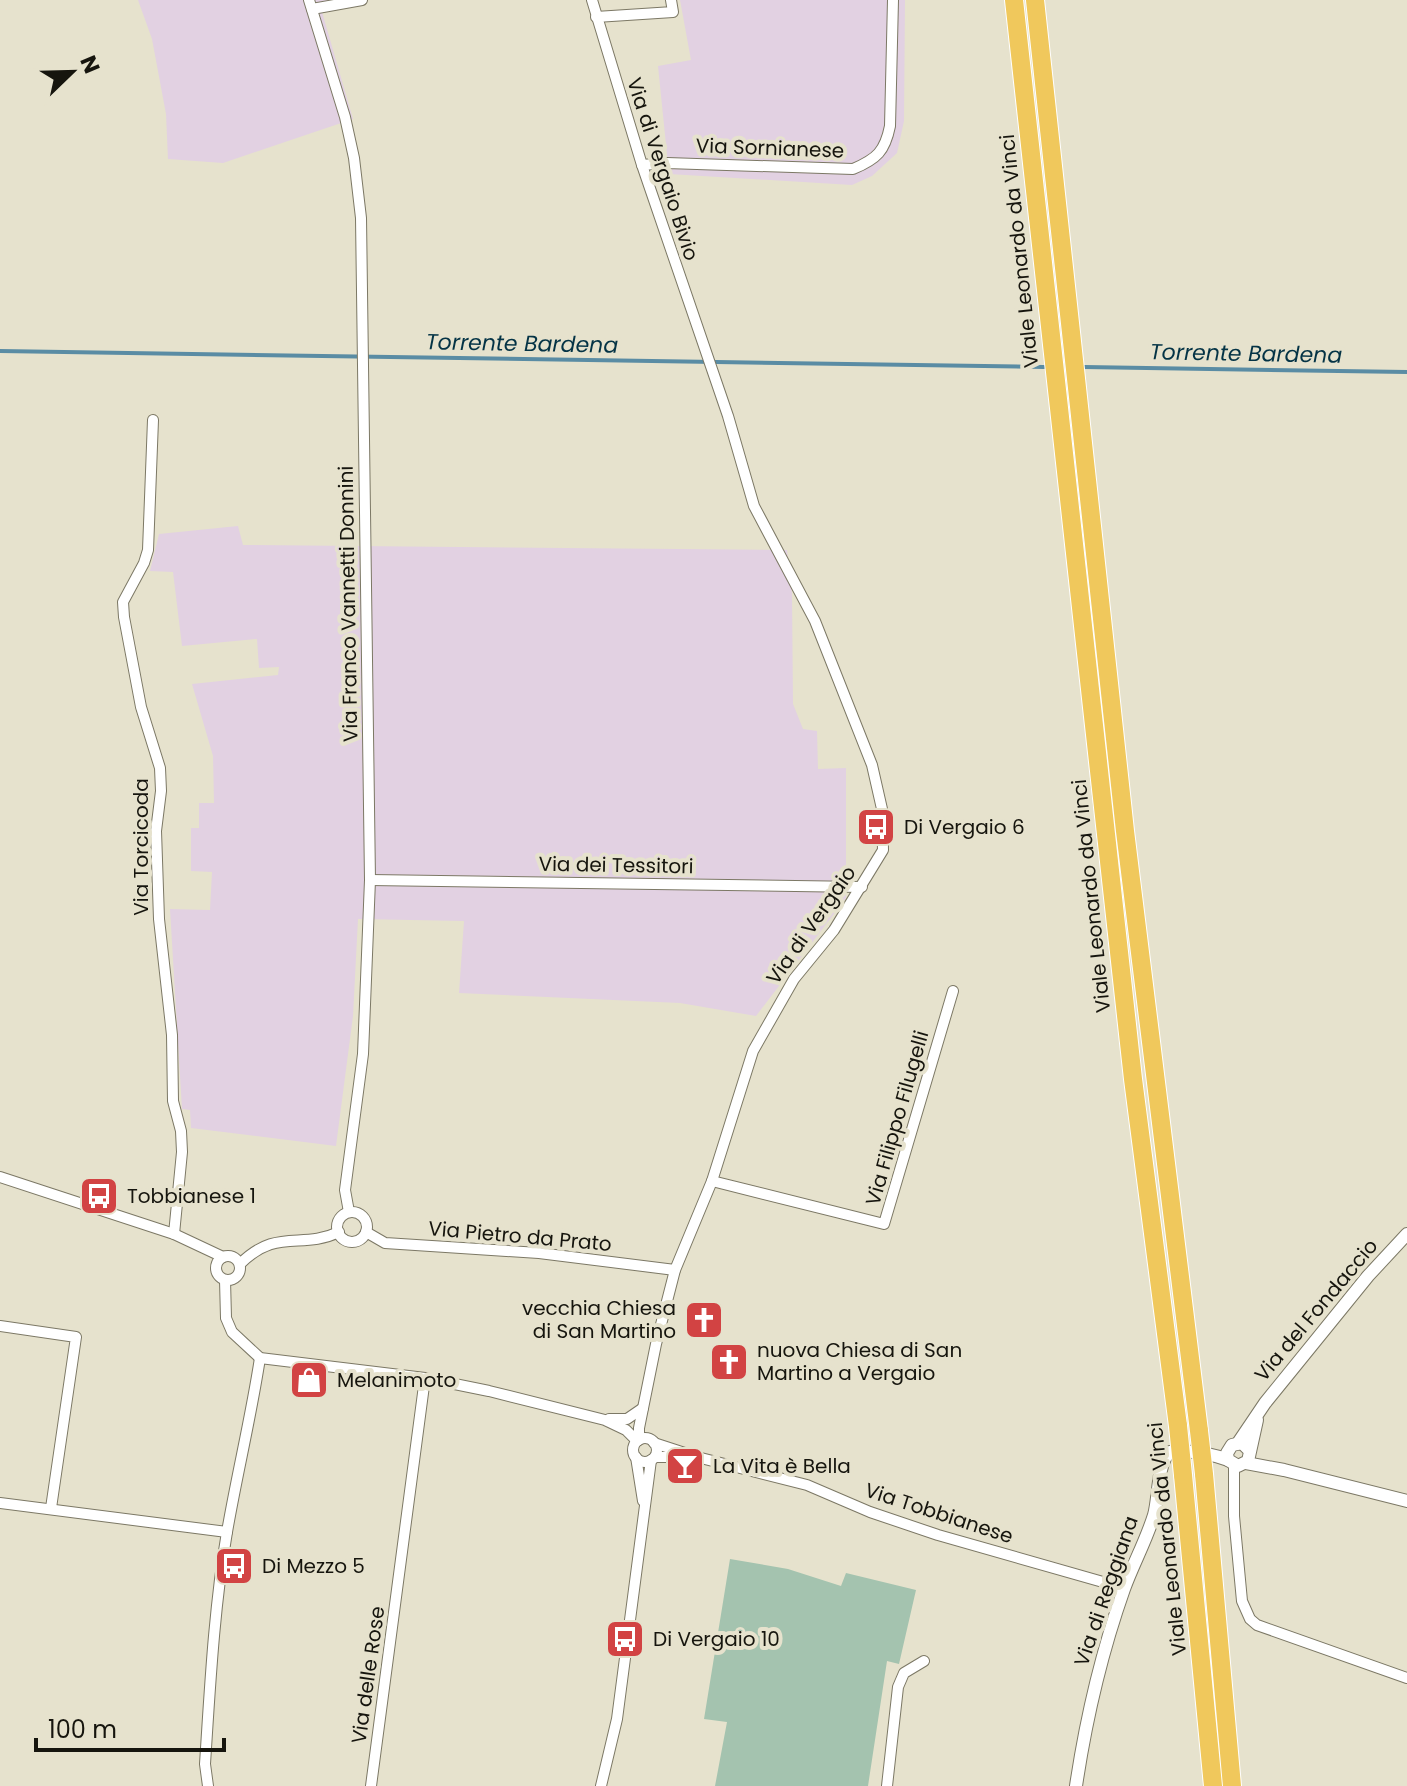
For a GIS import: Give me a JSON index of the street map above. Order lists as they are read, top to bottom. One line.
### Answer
{"streets":{"highway":["Viale Leonardo da Vinci"],"street":["Via Sornianese","Via di Vergaio Bivio","Via Franco Vannetti Donnini","Via Torcicoda","Via dei Tessitori","Via di Vergaio","Via Filippo Filugelli","Via Pietro da Prato","Via del Fondaccio","Via Tobbianese","Via di Reggiana","Via delle Rose"]},"crossings":[["Via Sornianese","Via di Vergaio Bivio"],["Via di Vergaio Bivio","Via di Vergaio"],["Via Franco Vannetti Donnini","Via dei Tessitori"],["Via Franco Vannetti Donnini","Via Pietro da Prato"],["Via dei Tessitori","Via di Vergaio"],["Via di Vergaio","Via Filippo Filugelli"],["Via di Vergaio","Via Pietro da Prato"],["Via di Vergaio","Via Tobbianese"],["Via del Fondaccio","Via di Reggiana"],["Via Tobbianese","Via di Reggiana"]],"water":["Torrente Bardena"],"places":{"bus stop":["Di Vergaio 6","Tobbianese 1","Di Mezzo 5","Di Vergaio 10"],"church":["vecchia Chiesa di San Martino","nuova Chiesa di San Martino a Vergaio"],"shop":["Melanimoto"],"bar":["La Vita è Bella"]},"scale_bar":"100 m","north":"top right"}
